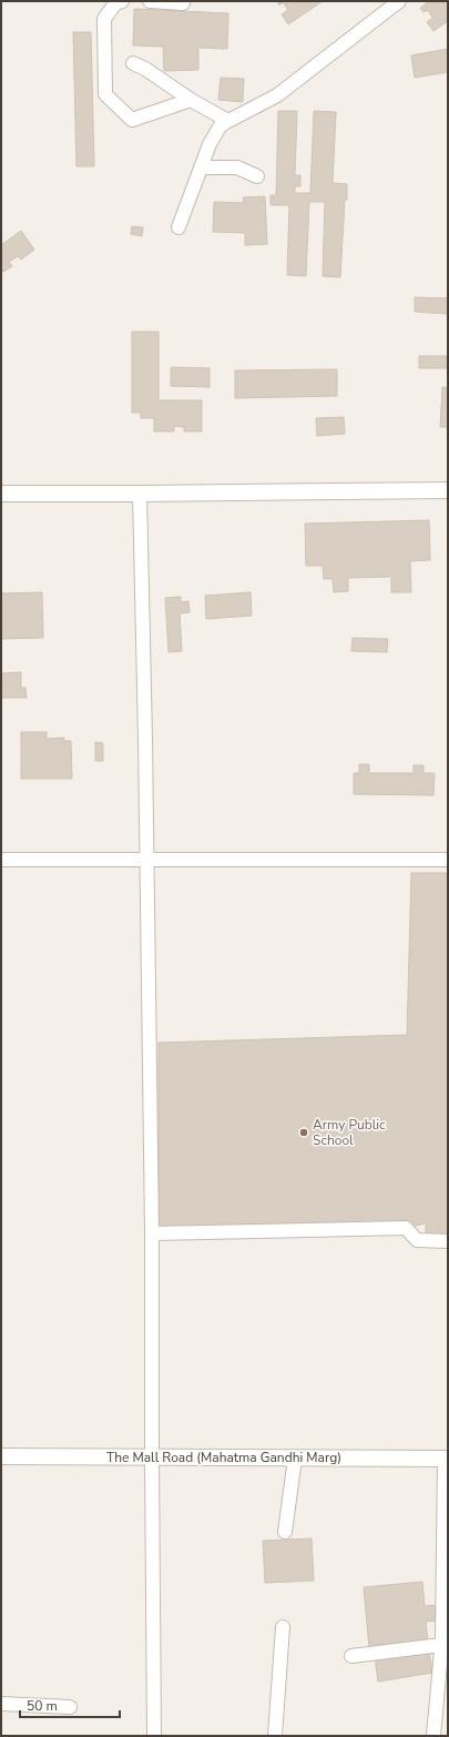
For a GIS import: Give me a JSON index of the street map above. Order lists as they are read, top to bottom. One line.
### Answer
{"streets":{"street":["The Mall Road (Mahatma Gandhi Marg)"]},"places":["Army Public School"],"scale_bar":"50 m"}
